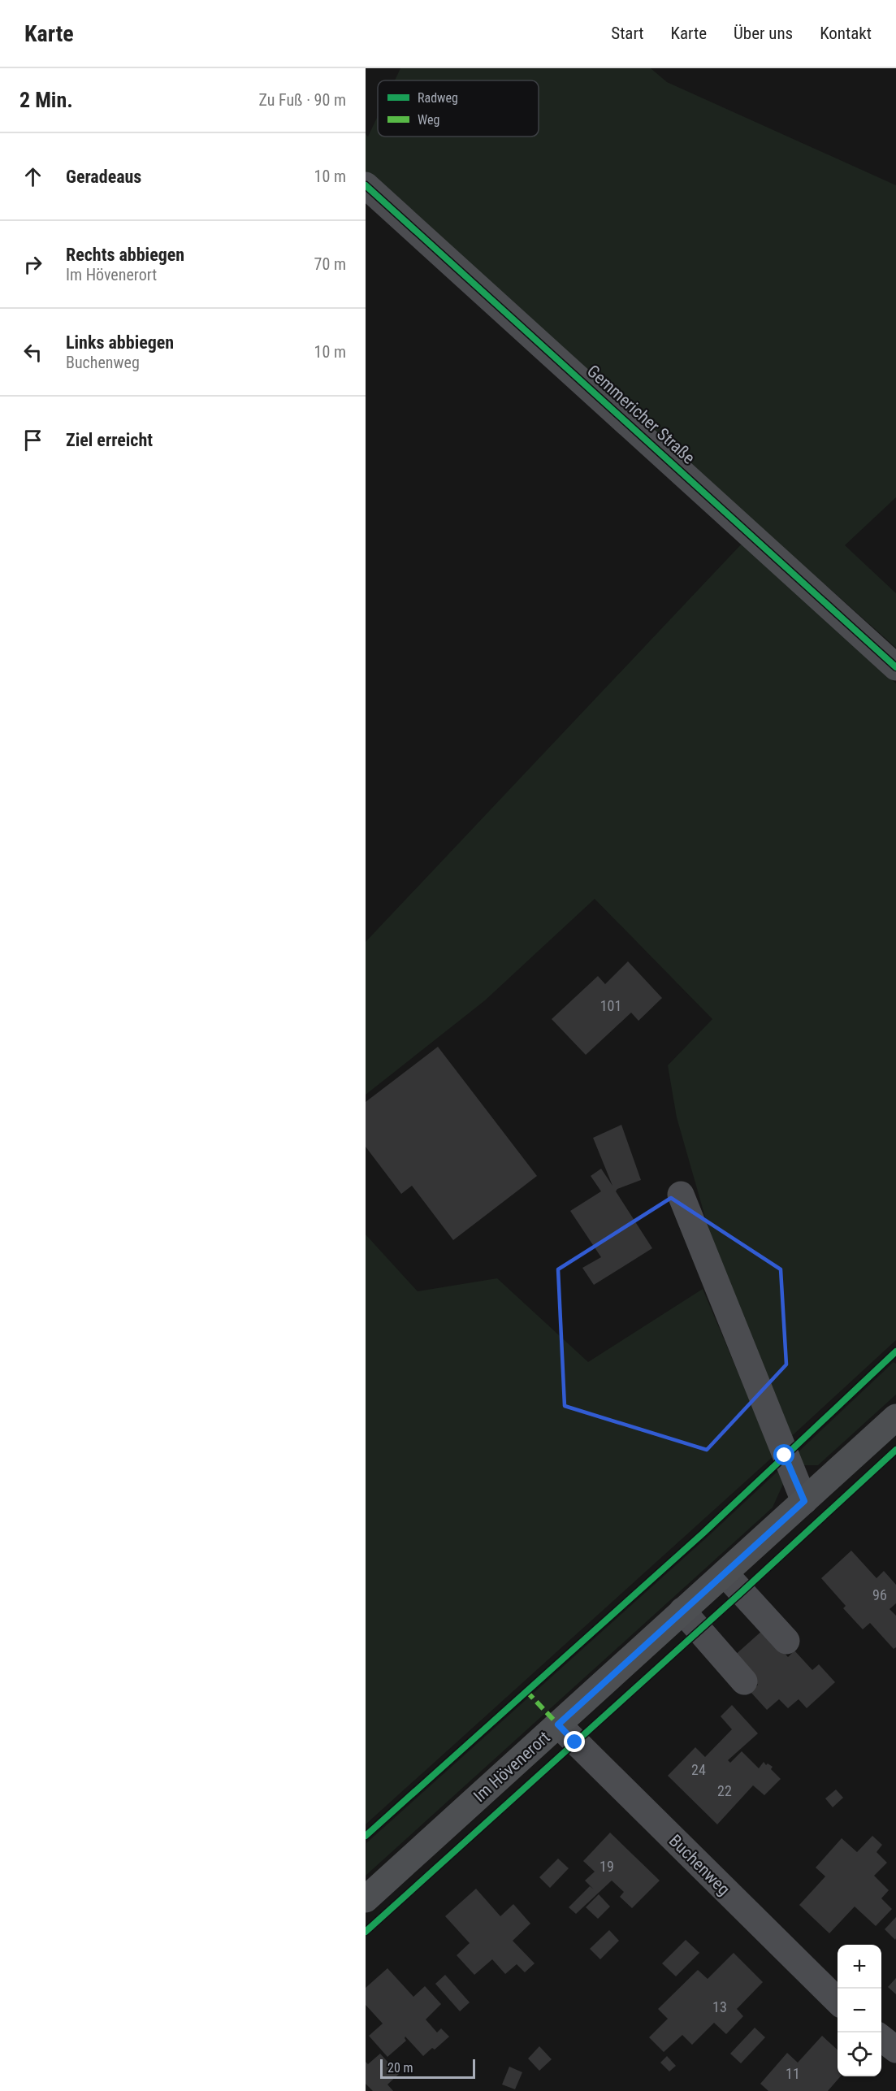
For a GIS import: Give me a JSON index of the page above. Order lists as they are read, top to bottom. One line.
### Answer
{"streets":{"main road":["Im Hövenerort"],"street":["Gemmericher Straße","Buchenweg"]},"crossings":[["Im Hövenerort","Buchenweg"]],"house_numbers":["101","96","24","22","19","13","11"],"legend":["Radweg","Weg"],"scale_bar":"20 m","page":{"header":"Karte","nav":["Start","Karte","Über uns","Kontakt"],"heading":["2 Min.","Zu Fuß · 90 m"],"list":[["Geradeaus","10 m"],["Rechts abbiegen","Im Hövenerort","70 m"],["Links abbiegen","Buchenweg","10 m"],"Ziel erreicht"],"map_buttons":["+","−"],"scale":"20 m"}}
